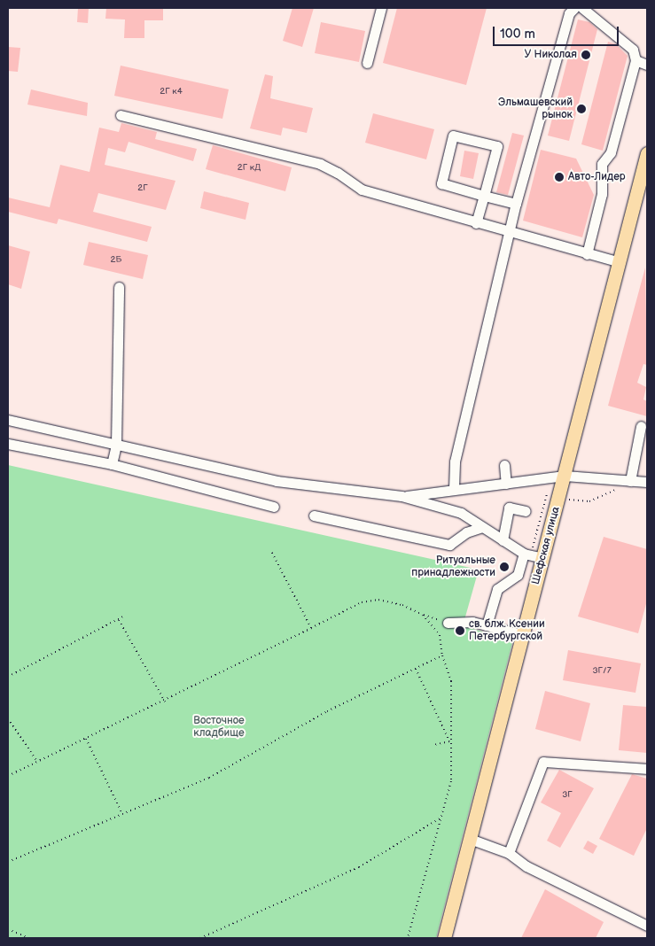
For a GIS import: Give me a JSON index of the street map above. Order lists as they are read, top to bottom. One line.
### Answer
{"streets":{"main road":["Шефская улица"]},"parks":["Восточное кладбище"],"places":["У Николая","Эльмашевский рынок","Авто-Лидер","Ритуальные принадлежности","св. блж. Ксении Петербургской"],"house_numbers":["2Г к4","2Г кД","2Г","2Б","3Г/7","3Г"],"scale_bar":"100 m"}
